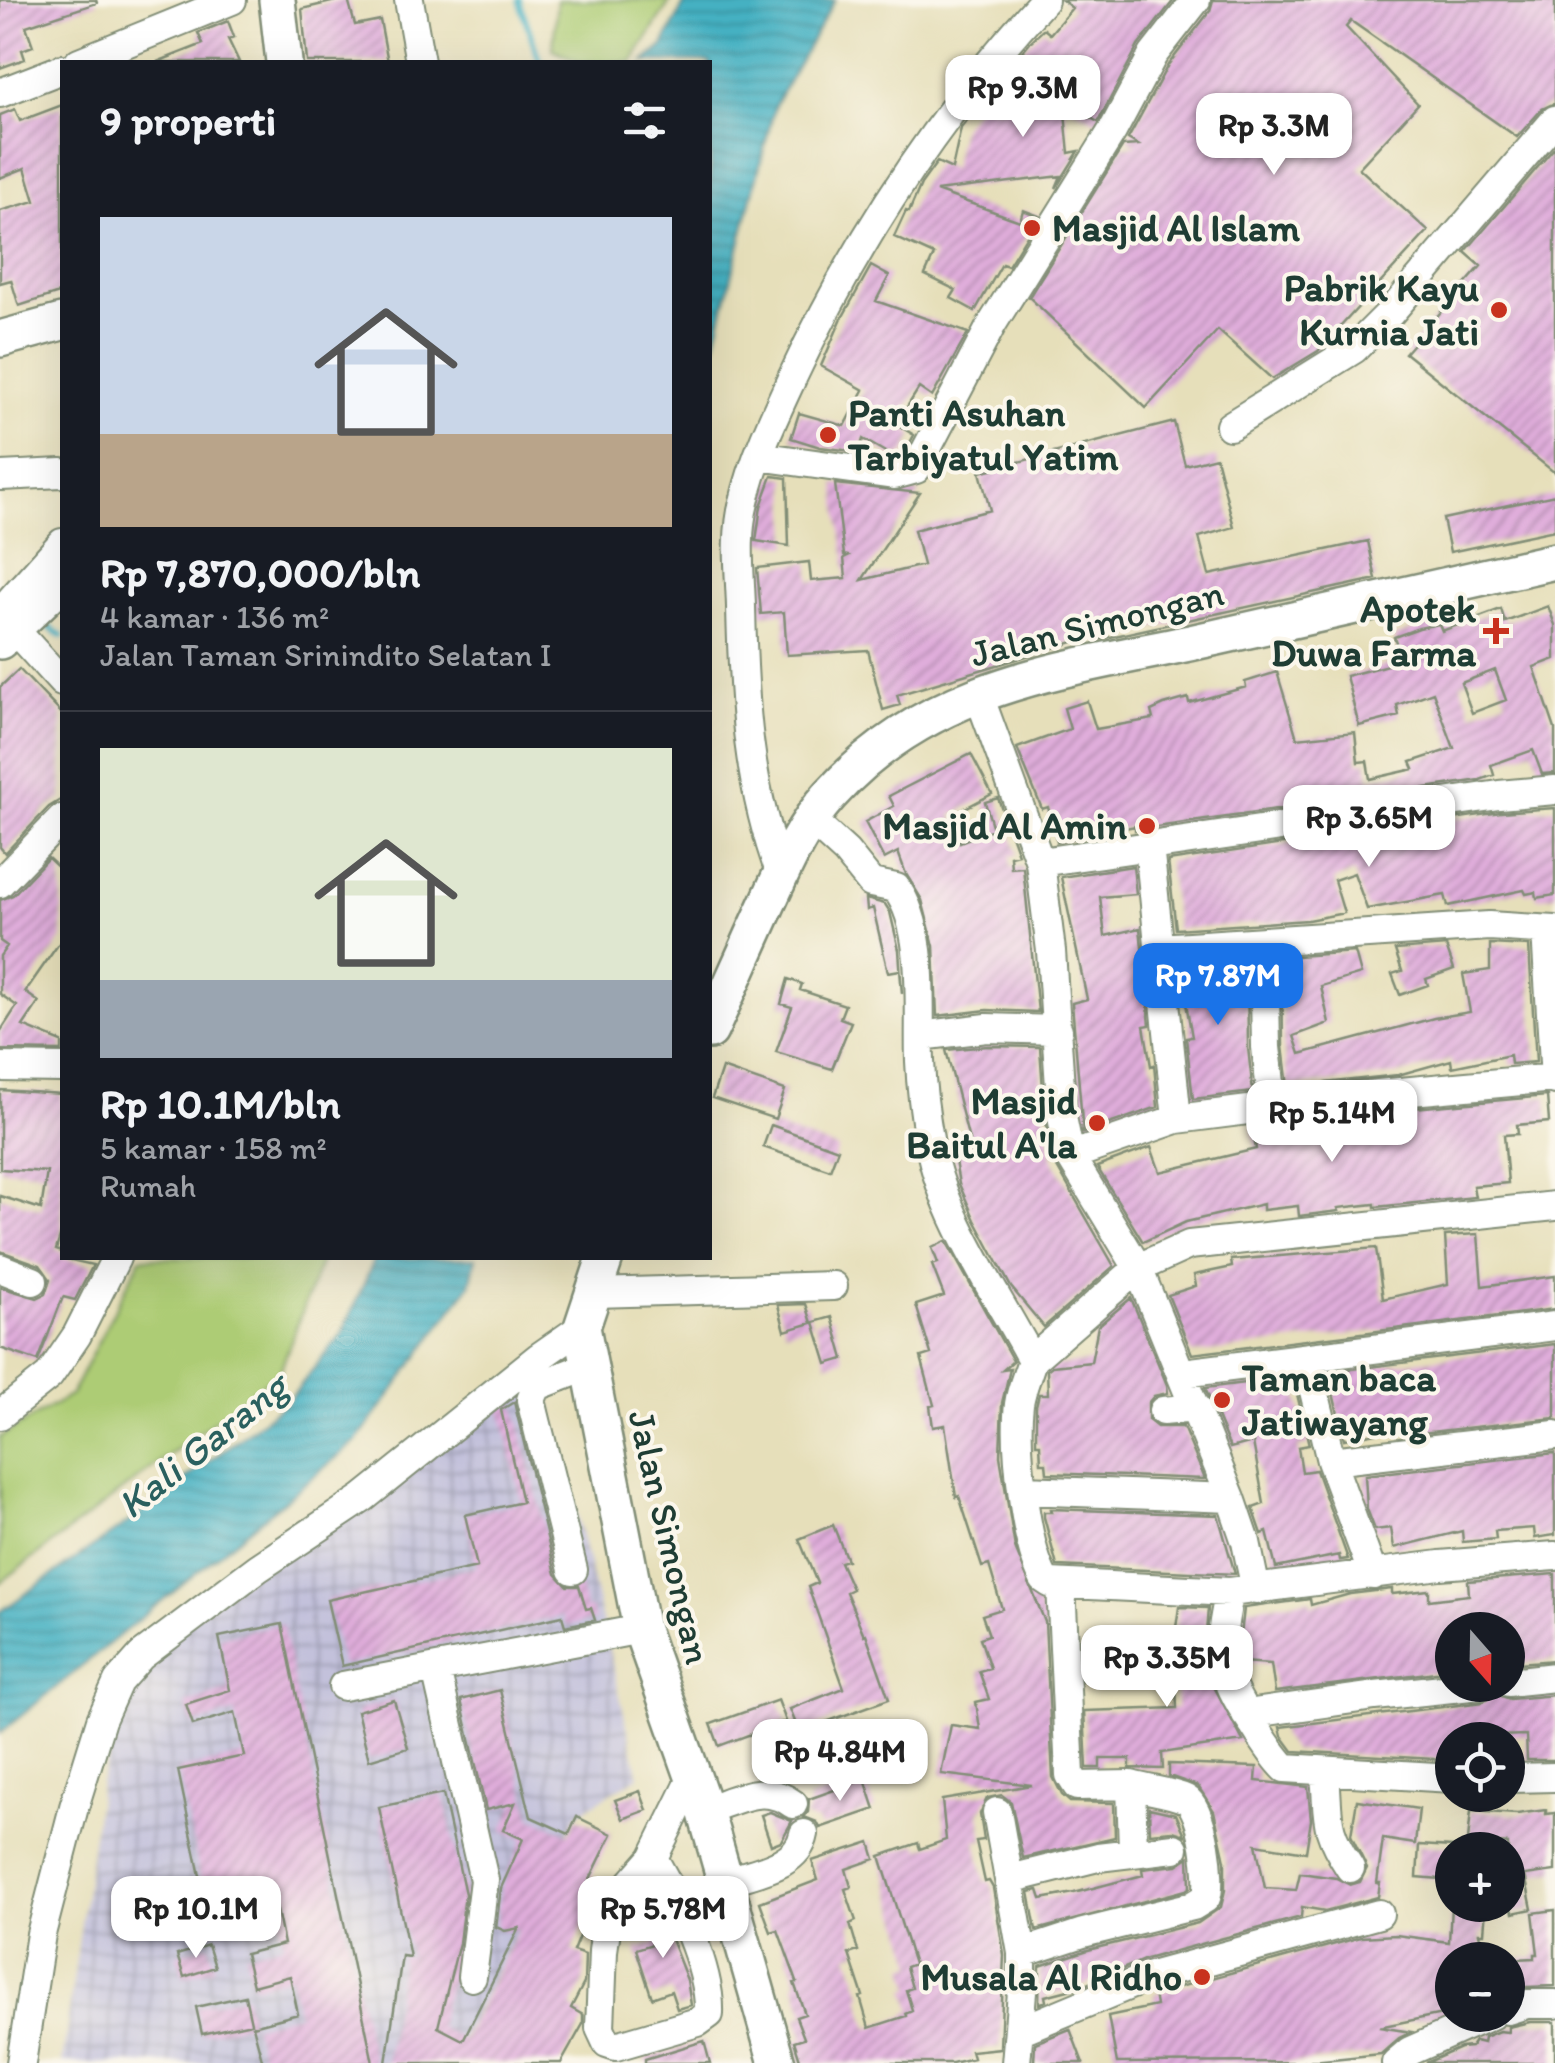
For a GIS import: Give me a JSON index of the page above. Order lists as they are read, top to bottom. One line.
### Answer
{"streets":{"main road":["Jalan Simongan"]},"water":["Kali Garang"],"places":{"other":["Masjid Al Islam","Pabrik Kayu Kurnia Jati","Panti Asuhan Tarbiyatul Yatim","Masjid Al Amin","Masjid Baitul A'la","Taman baca Jatiwayang","Musala Al Ridho"],"health":["Apotek Duwa Farma"]},"north":"bottom","page":{"price":["Rp 9.3M","Rp 3.3M","Rp 3.65M","Rp 7.87M","Rp 5.14M","Rp 3.35M","Rp 4.84M","Rp 10.1M","Rp 5.78M"],"heading":"9 properti","list":[{"name":"Rp 7,870,000/bln","note":"4 kamar · 136 m² · Jalan Taman Srinindito Selatan I"},{"name":"Rp 10.1M/bln","note":"5 kamar · 158 m² · Rumah"}],"map_buttons":["+","−"]}}
